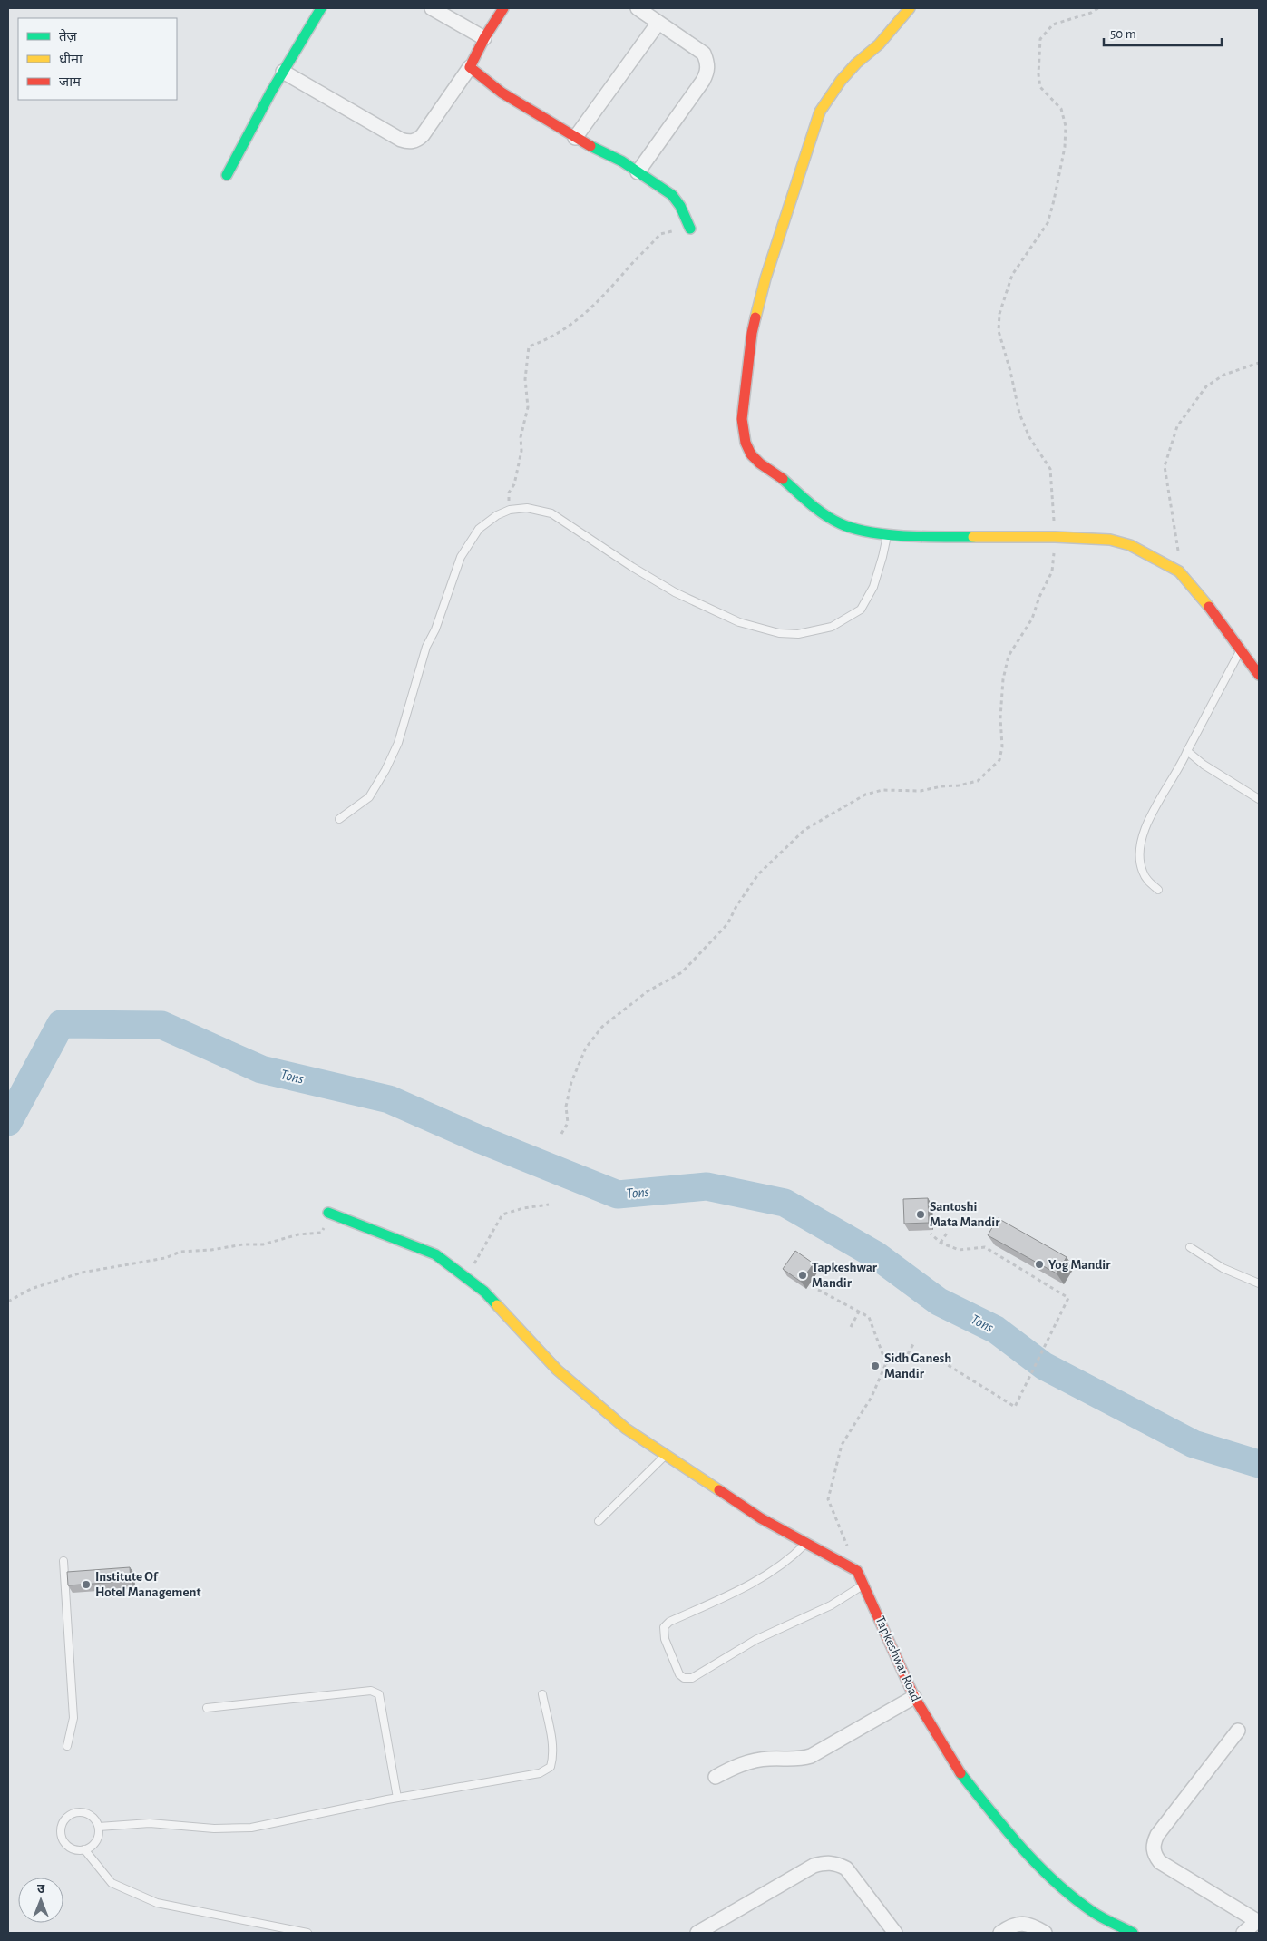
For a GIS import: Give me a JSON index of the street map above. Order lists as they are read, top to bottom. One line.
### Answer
{"streets":{"street":["Tapkeshwar Road"]},"water":["Tons"],"places":["Santoshi Mata Mandir","Yog Mandir","Tapkeshwar Mandir","Sidh Ganesh Mandir","Institute Of Hotel Management"],"legend":["तेज़","धीमा","जाम"],"scale_bar":"50 m","north":"top"}
